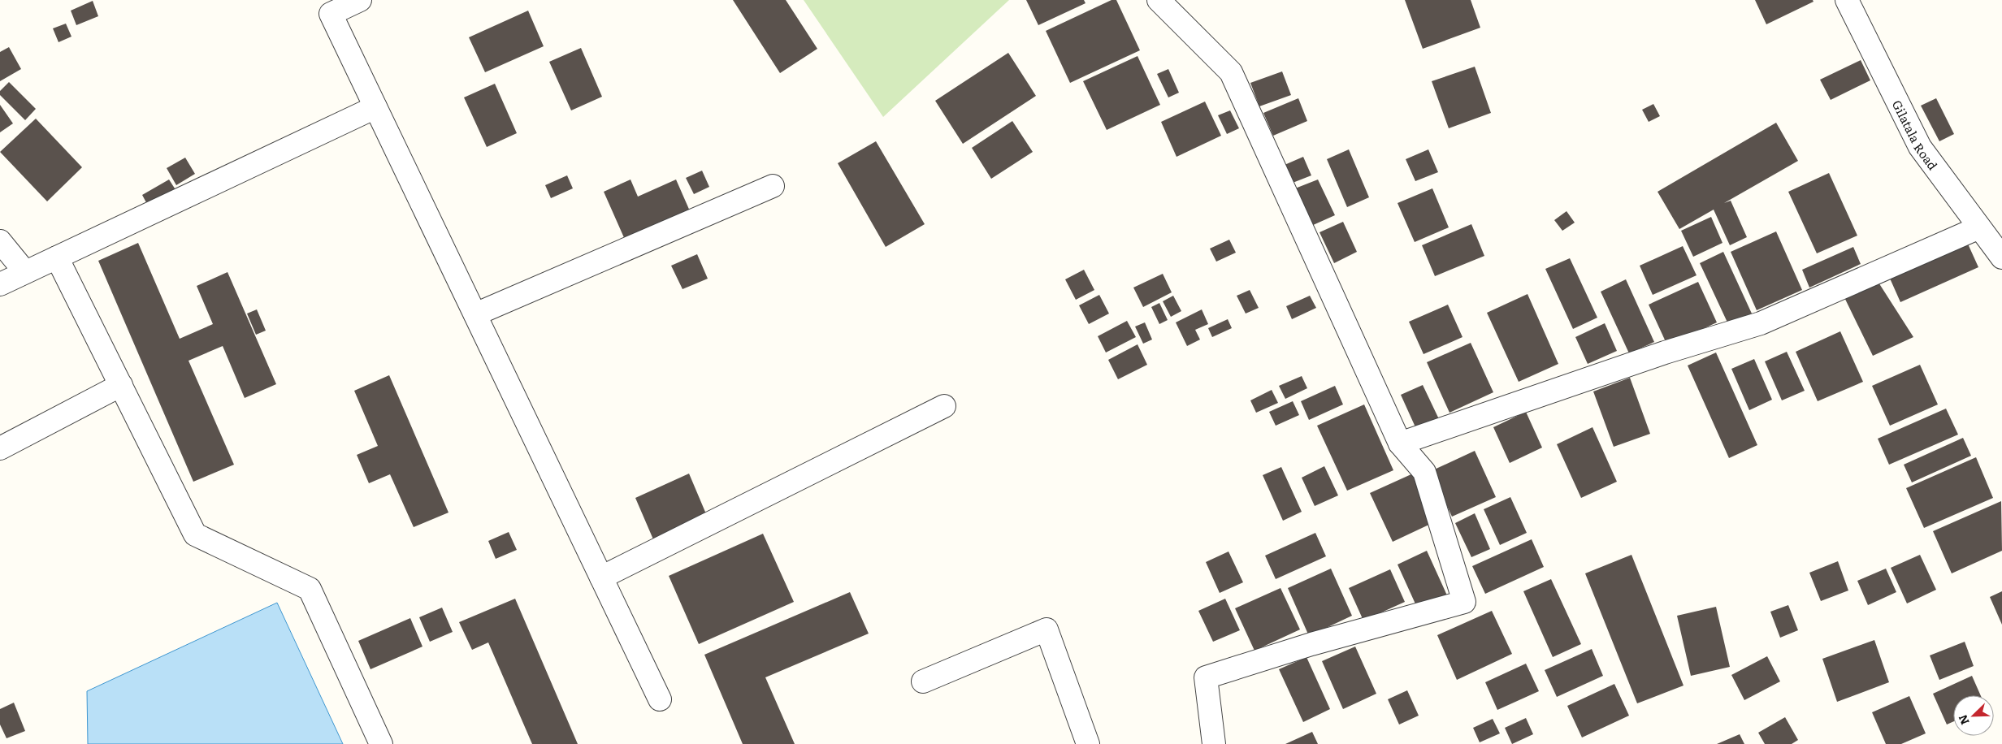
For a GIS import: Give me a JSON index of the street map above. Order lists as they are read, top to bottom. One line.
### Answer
{"streets":{"street":["Gilatala Road"]},"north":"bottom left"}
